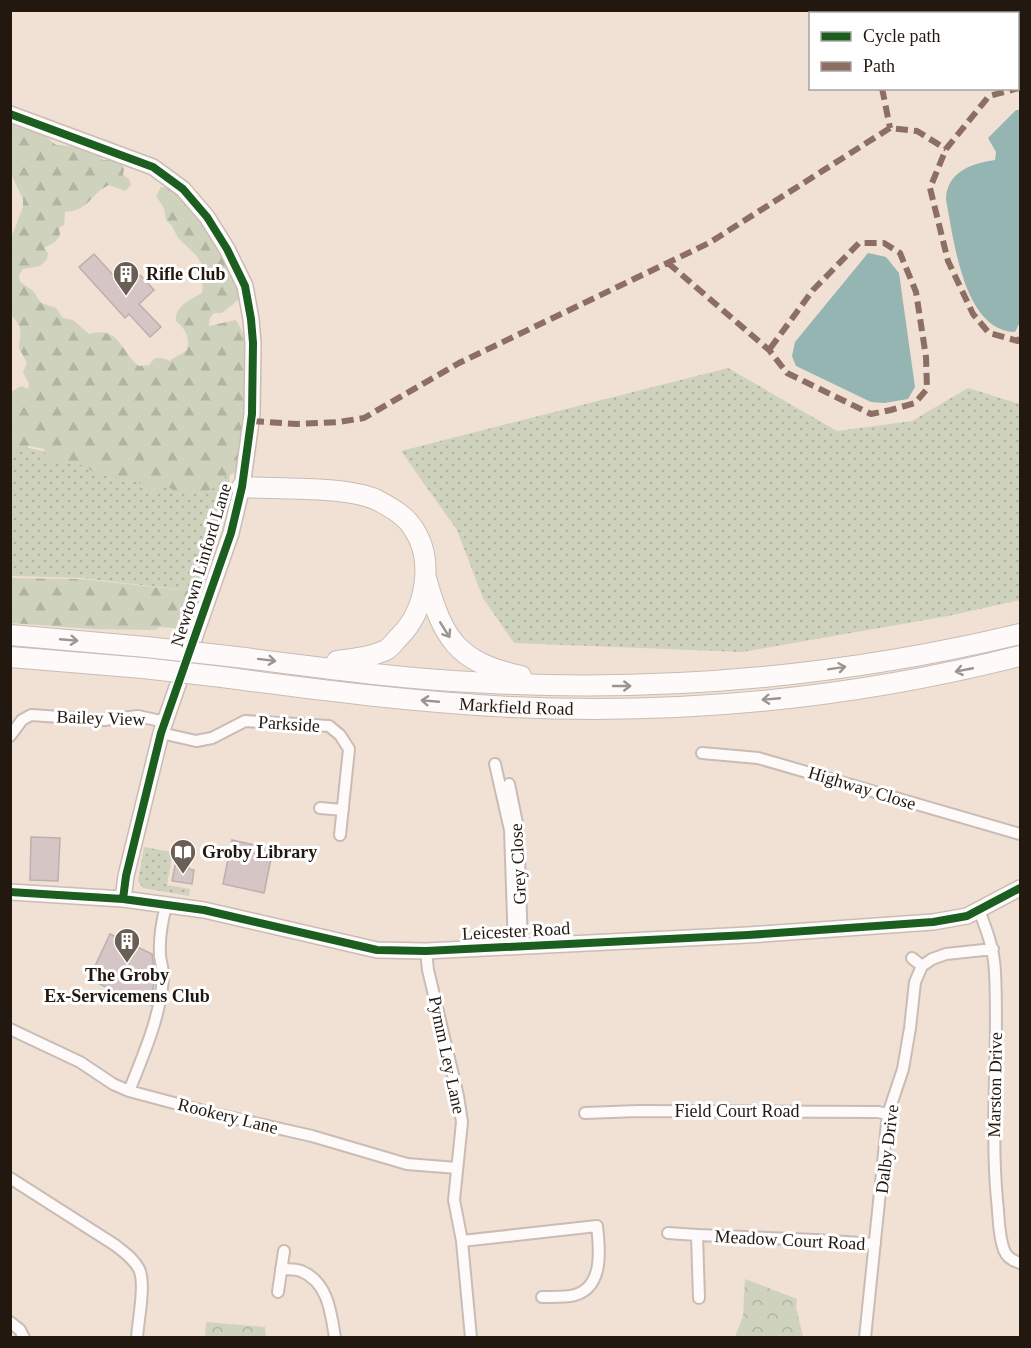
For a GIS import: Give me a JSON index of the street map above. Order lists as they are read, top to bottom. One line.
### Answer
{"streets":{"highway":["Markfield Road"],"street":["Newtown Linford Lane","Bailey View","Parkside","Highway Close","Grey Close","Leicester Road","Pymm Ley Lane","Marston Drive","Field Court Road","Rookery Lane","Dalby Drive","Meadow Court Road"]},"crossings":[["Newtown Linford Lane","Bailey View"],["Newtown Linford Lane","Parkside"],["Newtown Linford Lane","Leicester Road"],["Bailey View","Parkside"],["Grey Close","Leicester Road"],["Leicester Road","Pymm Ley Lane"],["Leicester Road","Marston Drive"],["Pymm Ley Lane","Rookery Lane"],["Field Court Road","Dalby Drive"],["Dalby Drive","Meadow Court Road"]],"places":{"building":["Rifle Club","The Groby Ex-Servicemens Club"],"library":["Groby Library"]},"legend":["Cycle path","Path"]}
